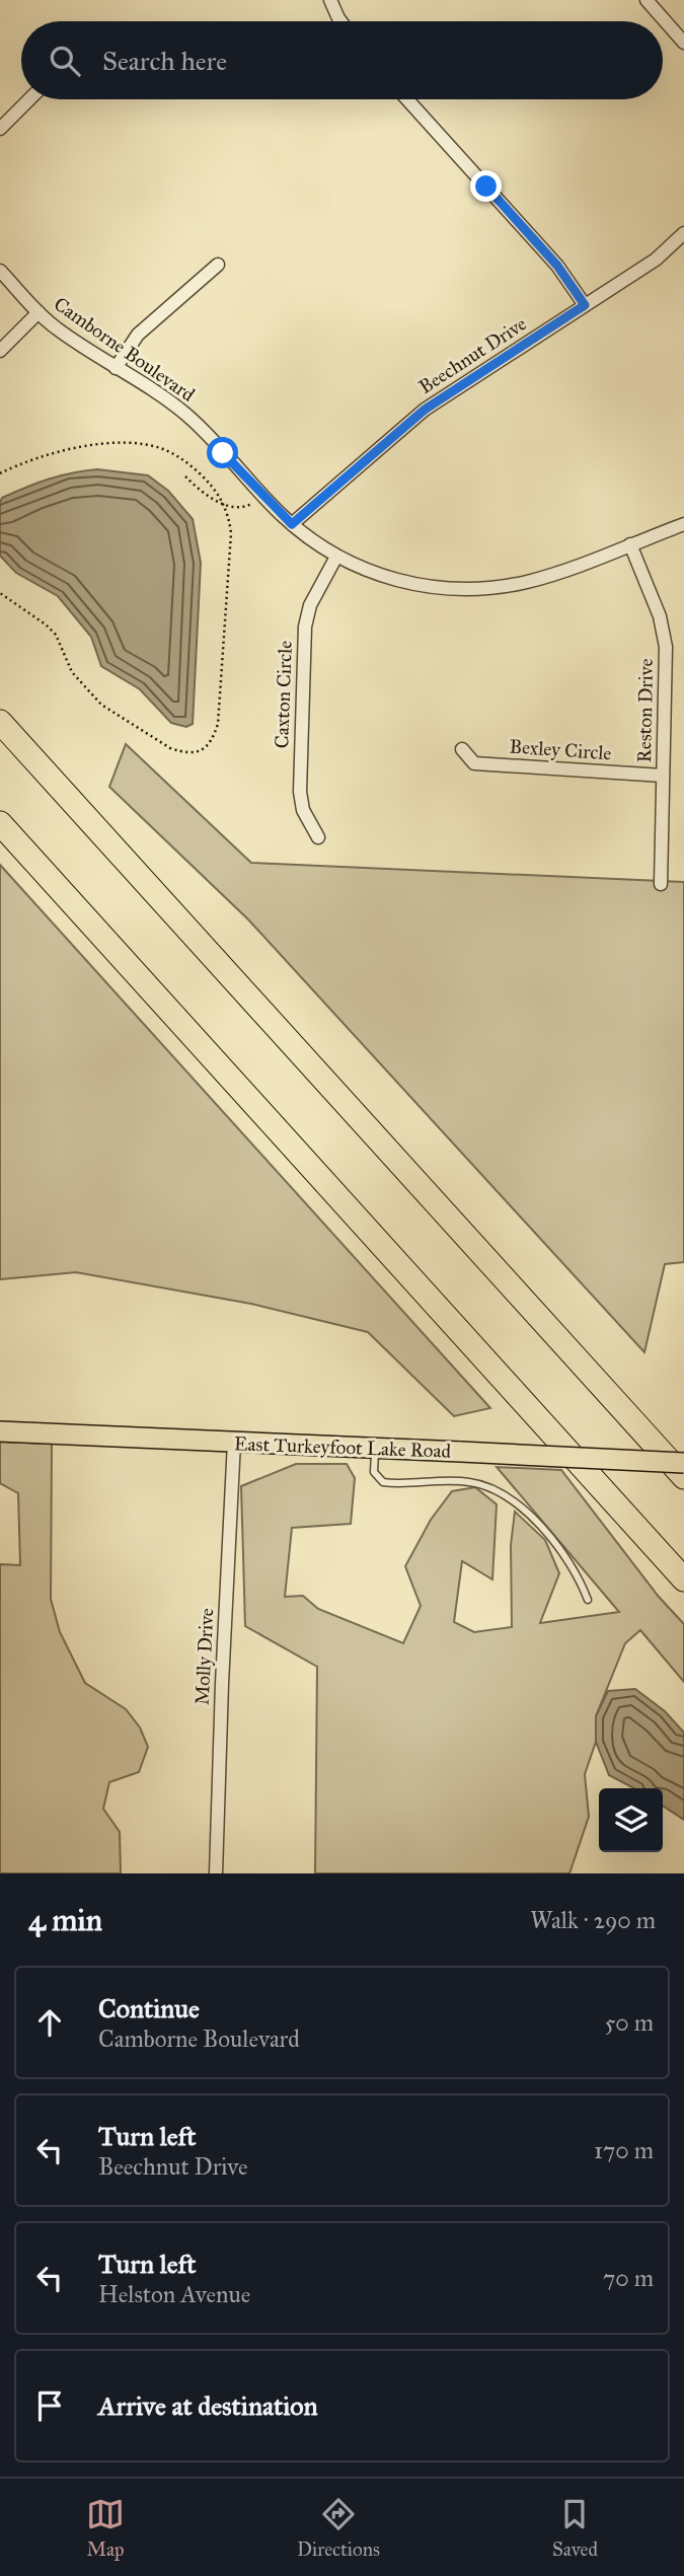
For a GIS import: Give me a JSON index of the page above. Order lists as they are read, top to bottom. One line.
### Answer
{"streets":{"main road":["East Turkeyfoot Lake Road"],"street":["Camborne Boulevard","Beechnut Drive","Caxton Circle","Reston Drive","Bexley Circle","Molly Drive"]},"crossings":[["Camborne Boulevard","Beechnut Drive"],["Camborne Boulevard","Caxton Circle"],["Camborne Boulevard","Reston Drive"],["Reston Drive","Bexley Circle"],["East Turkeyfoot Lake Road","Molly Drive"]],"page":{"search":"Search here","heading":["4 min","Walk · 290 m"],"list":[["Continue","Camborne Boulevard","50 m"],["Turn left","Beechnut Drive","170 m"],["Turn left","Helston Avenue","70 m"],"Arrive at destination"],"nav":["Map","Directions","Saved"]}}
